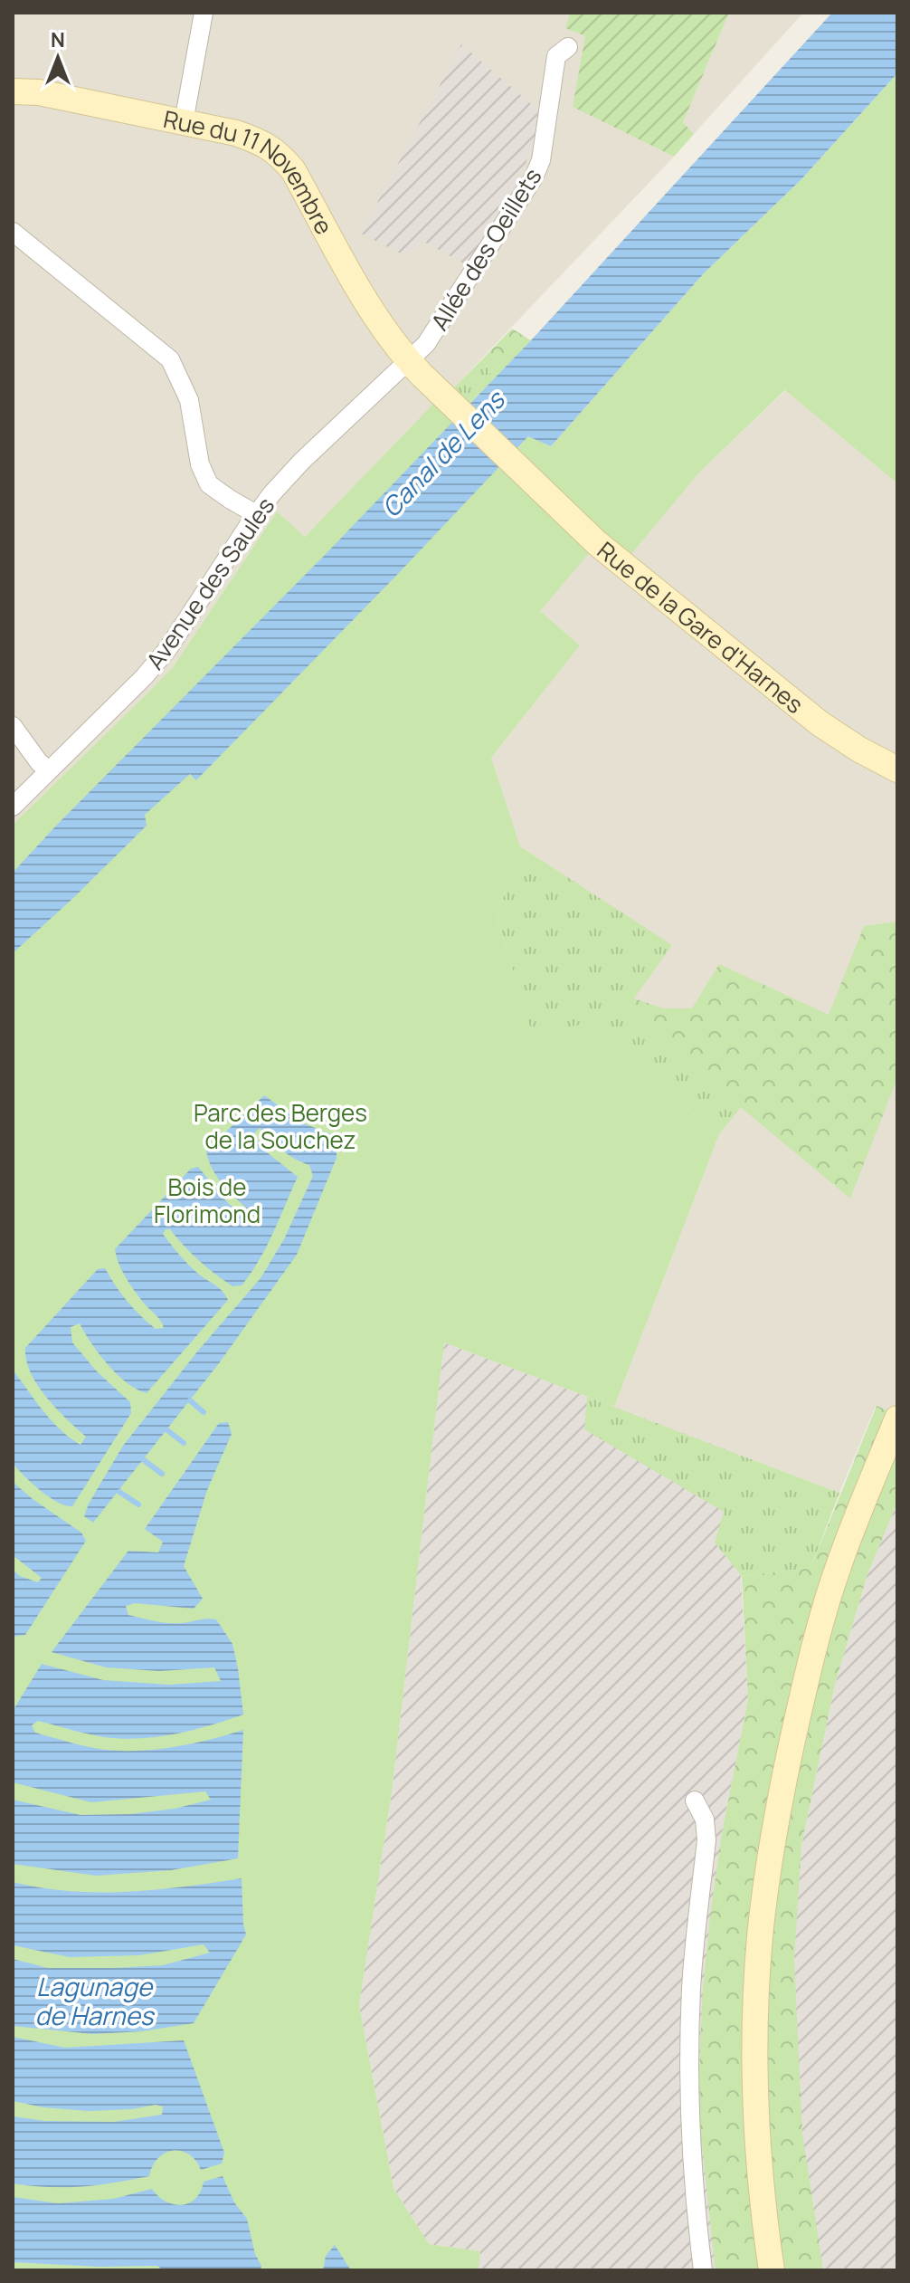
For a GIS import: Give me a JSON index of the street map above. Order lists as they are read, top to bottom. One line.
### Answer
{"streets":{"main road":["Rue du 11 Novembre","Rue de la Gare d'Harnes"],"street":["Allée des Oeillets","Avenue des Saules"]},"crossings":[["Rue du 11 Novembre","Allée des Oeillets"],["Rue du 11 Novembre","Avenue des Saules"],["Rue du 11 Novembre","Rue de la Gare d'Harnes"],["Allée des Oeillets","Avenue des Saules"]],"water":["Canal de Lens","Lagunage de Harnes"],"parks":["Parc des Berges de la Souchez","Bois de Florimond"],"north":"top"}
